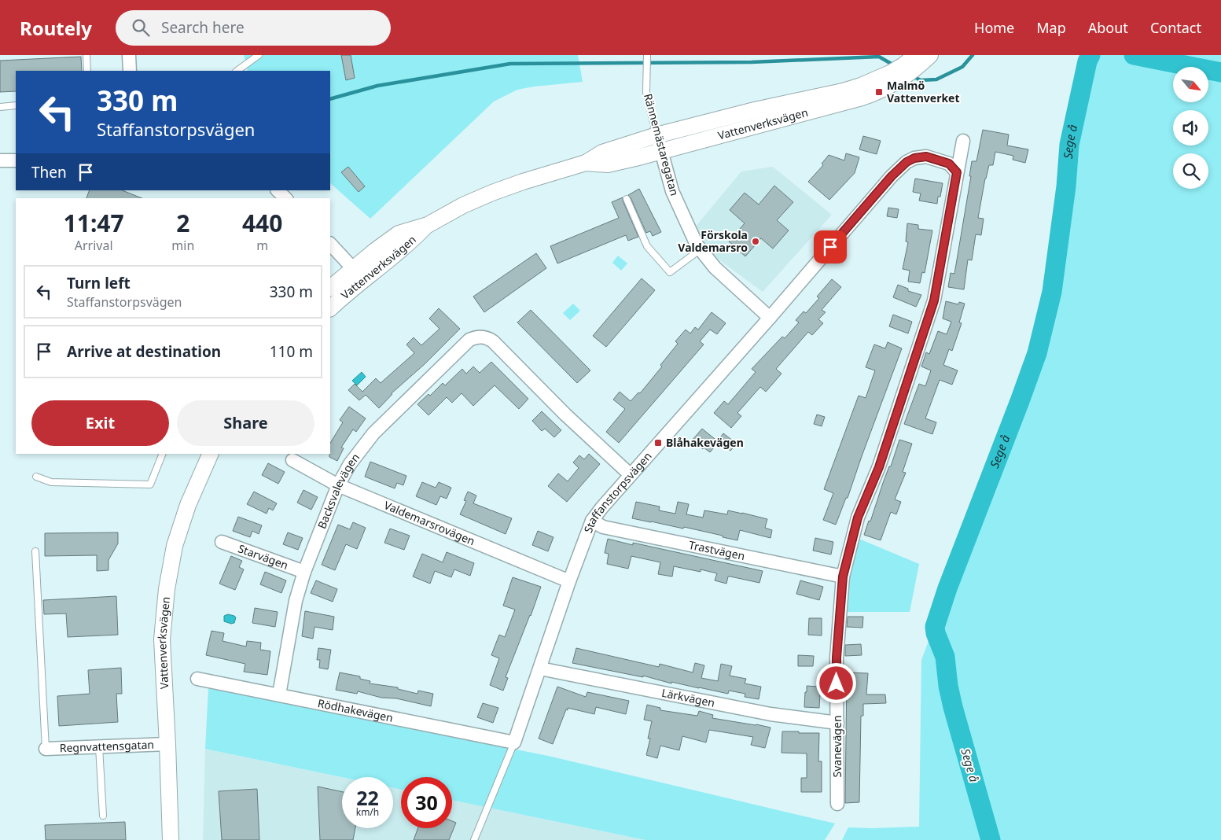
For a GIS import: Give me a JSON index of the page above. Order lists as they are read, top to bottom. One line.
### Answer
{"streets":{"street":["Vattenverksvägen","Rännemästaregatan","Backsvalevägen","Staffanstorpsvägen","Valdemarsrovägen","Trastvägen","Starvägen","Lärkvägen","Rödhakevägen","Regnvattensgatan","Svanevägen"]},"crossings":[["Vattenverksvägen","Rännemästaregatan"],["Vattenverksvägen","Regnvattensgatan"],["Rännemästaregatan","Staffanstorpsvägen"],["Backsvalevägen","Staffanstorpsvägen"],["Backsvalevägen","Valdemarsrovägen"],["Backsvalevägen","Starvägen"],["Backsvalevägen","Rödhakevägen"],["Staffanstorpsvägen","Valdemarsrovägen"],["Staffanstorpsvägen","Trastvägen"],["Staffanstorpsvägen","Lärkvägen"],["Staffanstorpsvägen","Rödhakevägen"],["Staffanstorpsvägen","Svanevägen"],["Trastvägen","Svanevägen"],["Lärkvägen","Svanevägen"]],"water":["Sege å"],"places":{"transit":["Malmö Vattenverket","Blåhakevägen"],"other":["Förskola Valdemarsro"]},"north":"bottom right","page":{"header":"Routely","search":"Search here","nav":["Home","Map","About","Contact"],"turn":["330 m","Staffanstorpsvägen"],"then":"Then","eta":["11:47","Arrival","2","min","440","m"],"list":[{"name":"Turn left","note":"Staffanstorpsvägen","value":"330 m"},{"name":"Arrive at destination","value":"110 m"}],"buttons":["Exit","Share"],"speed":"22 km/h","limit":"30"}}
